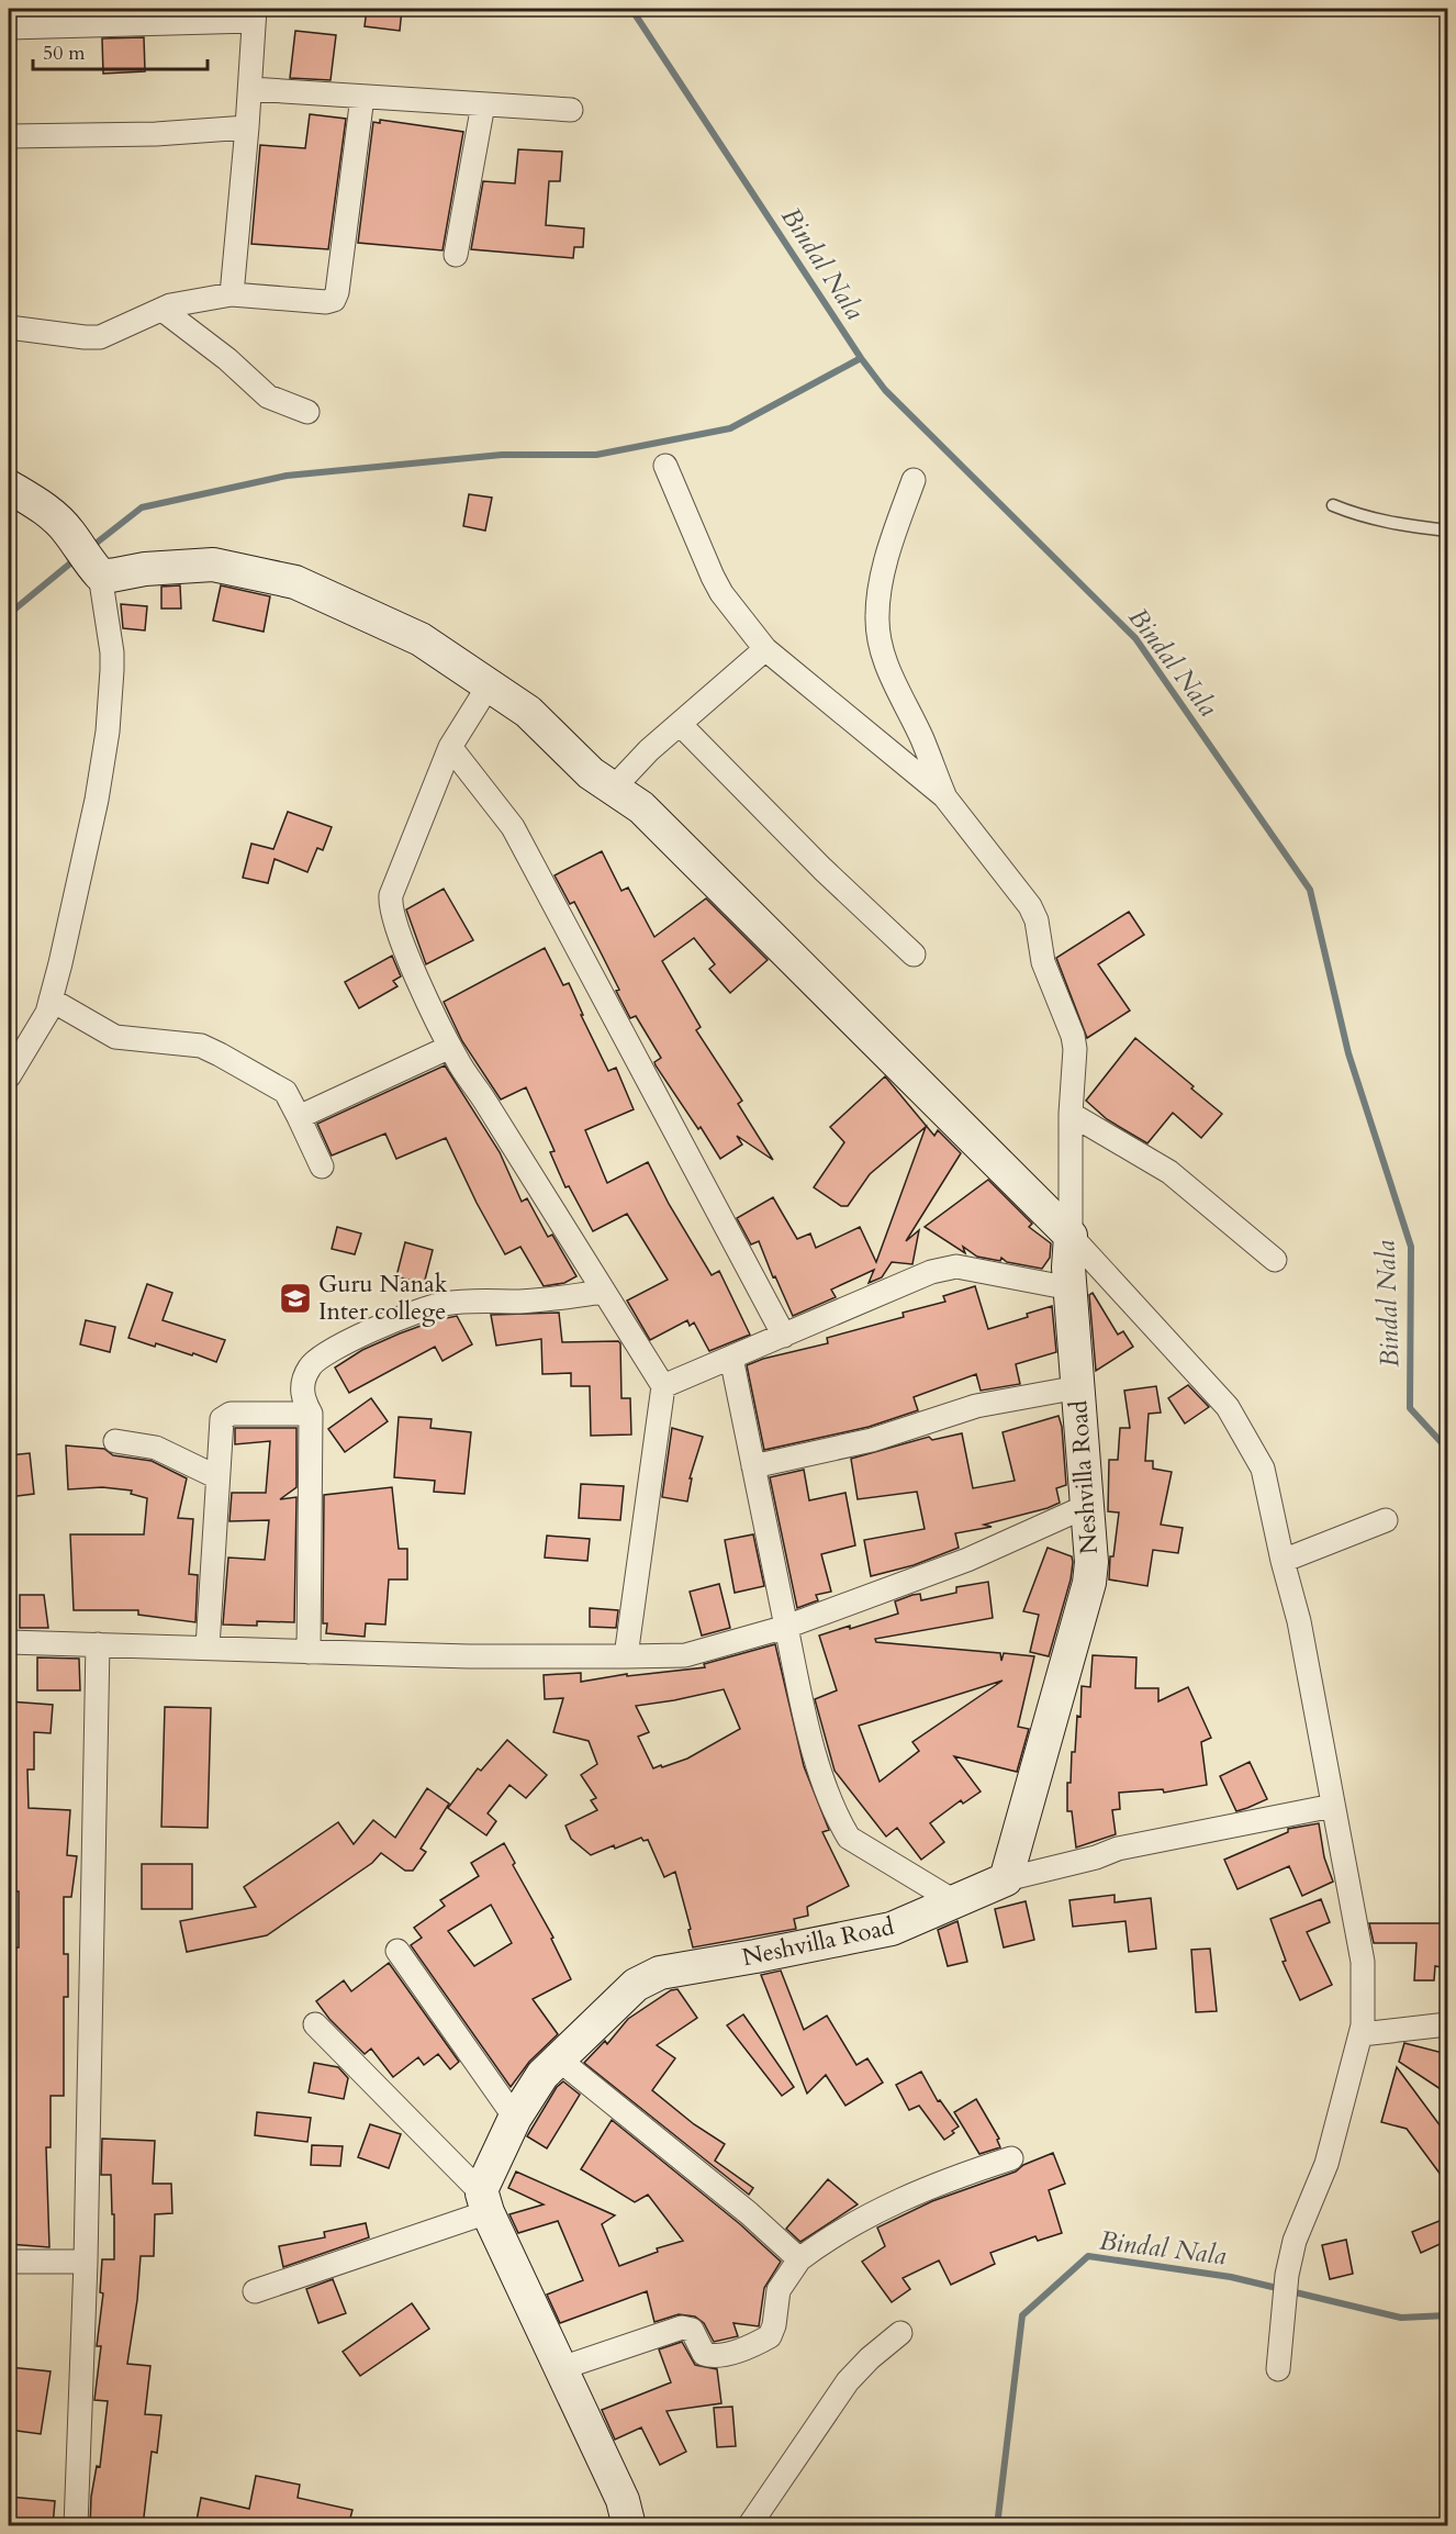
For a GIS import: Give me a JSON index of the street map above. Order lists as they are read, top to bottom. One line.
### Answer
{"streets":{"street":["Neshvilla Road"]},"water":["Bindal Nala"],"places":{"school or university":["Guru Nanak Inter college"]},"scale_bar":"50 m"}
